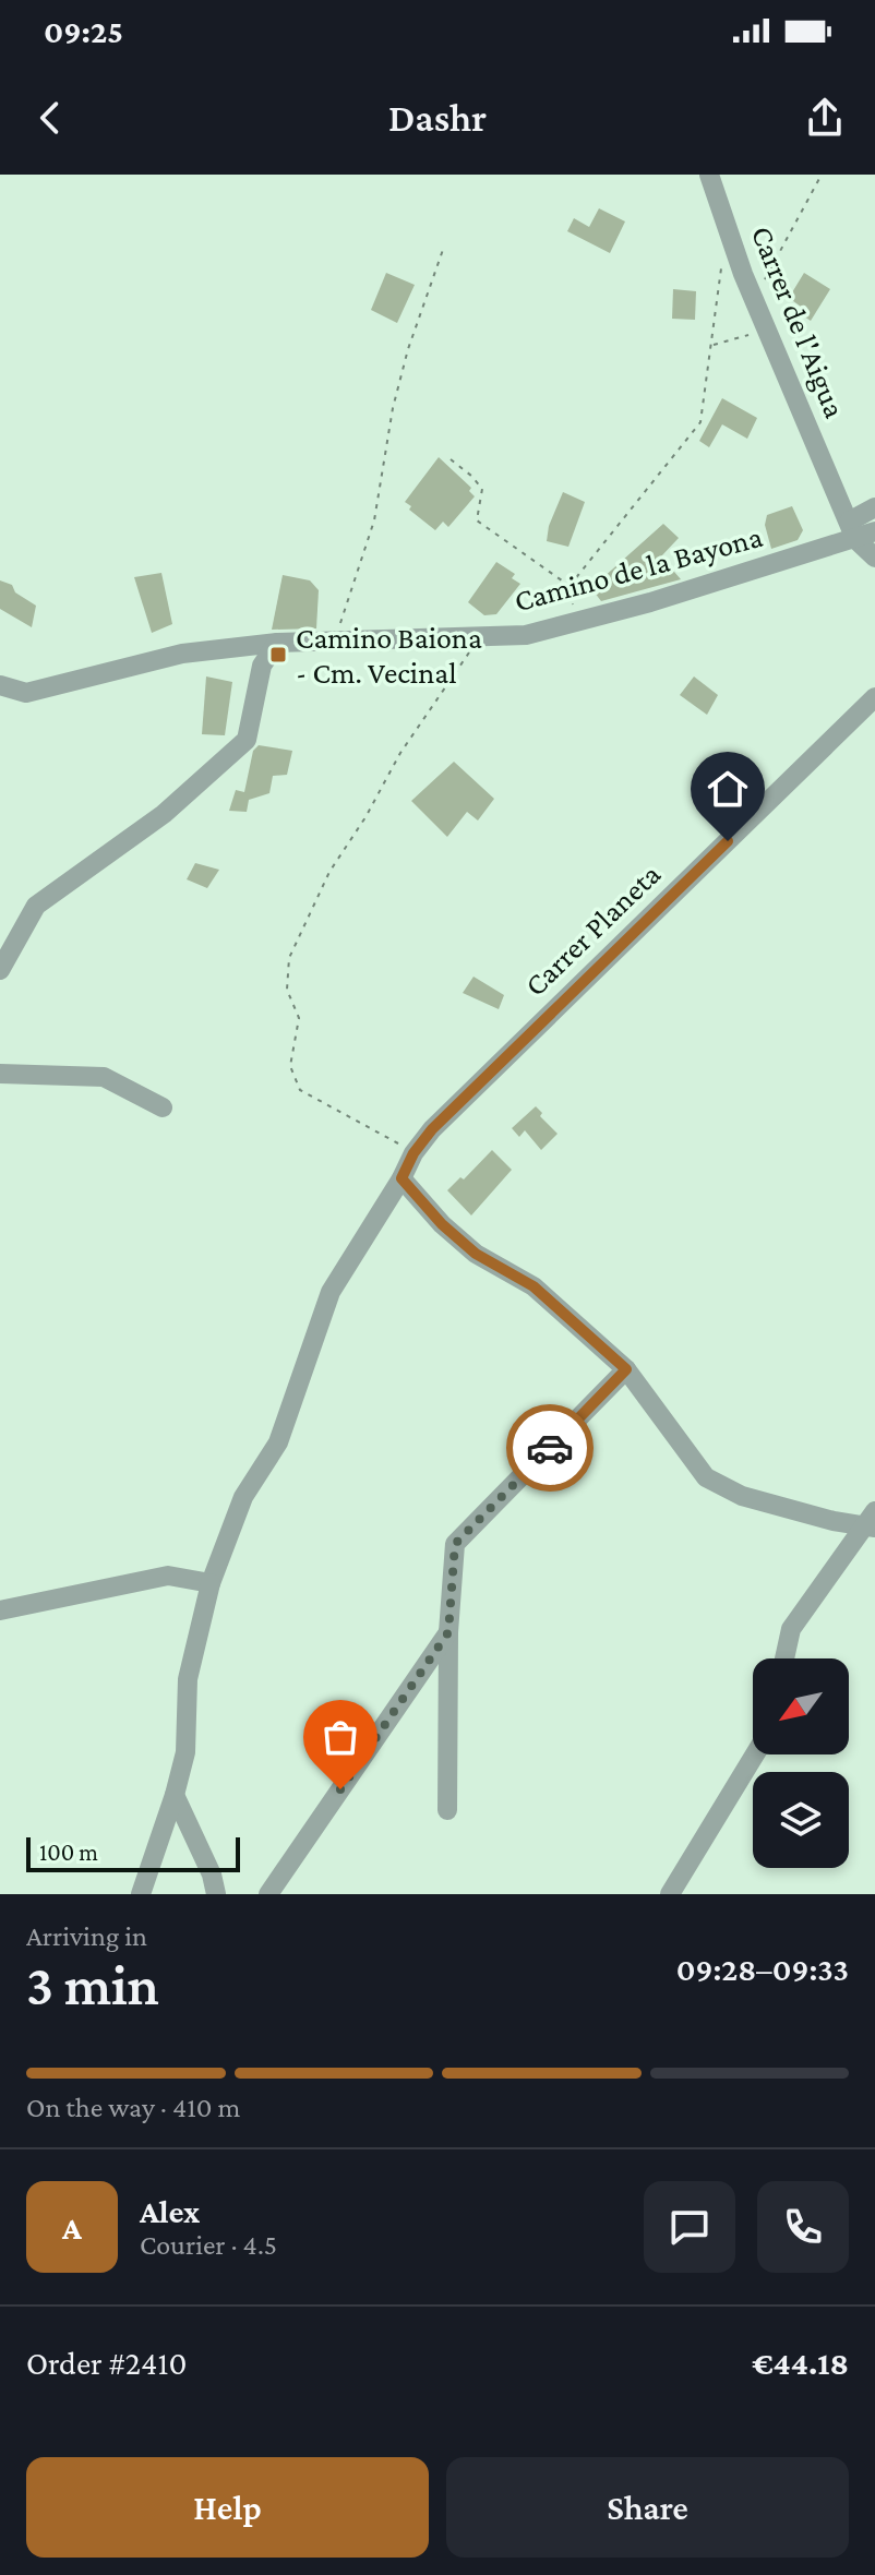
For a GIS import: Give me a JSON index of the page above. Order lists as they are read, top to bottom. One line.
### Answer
{"streets":{"street":["Carrer de l'Aigua","Camino de la Bayona","Carrer Planeta"]},"crossings":[["Carrer de l'Aigua","Camino de la Bayona"]],"places":{"transit":["Camino Baiona - Cm. Vecinal"]},"scale_bar":"100 m","north":"bottom left","page":{"status":"09:25","header":"Dashr","scale":"100 m","heading":["3 min","Arriving in","09:28–09:33"],"panel":["Alex","Courier · 4.5","Order #2410","€44.18"],"bar":"On the way · 410 m","round":"A","buttons":["Help","Share"]}}
